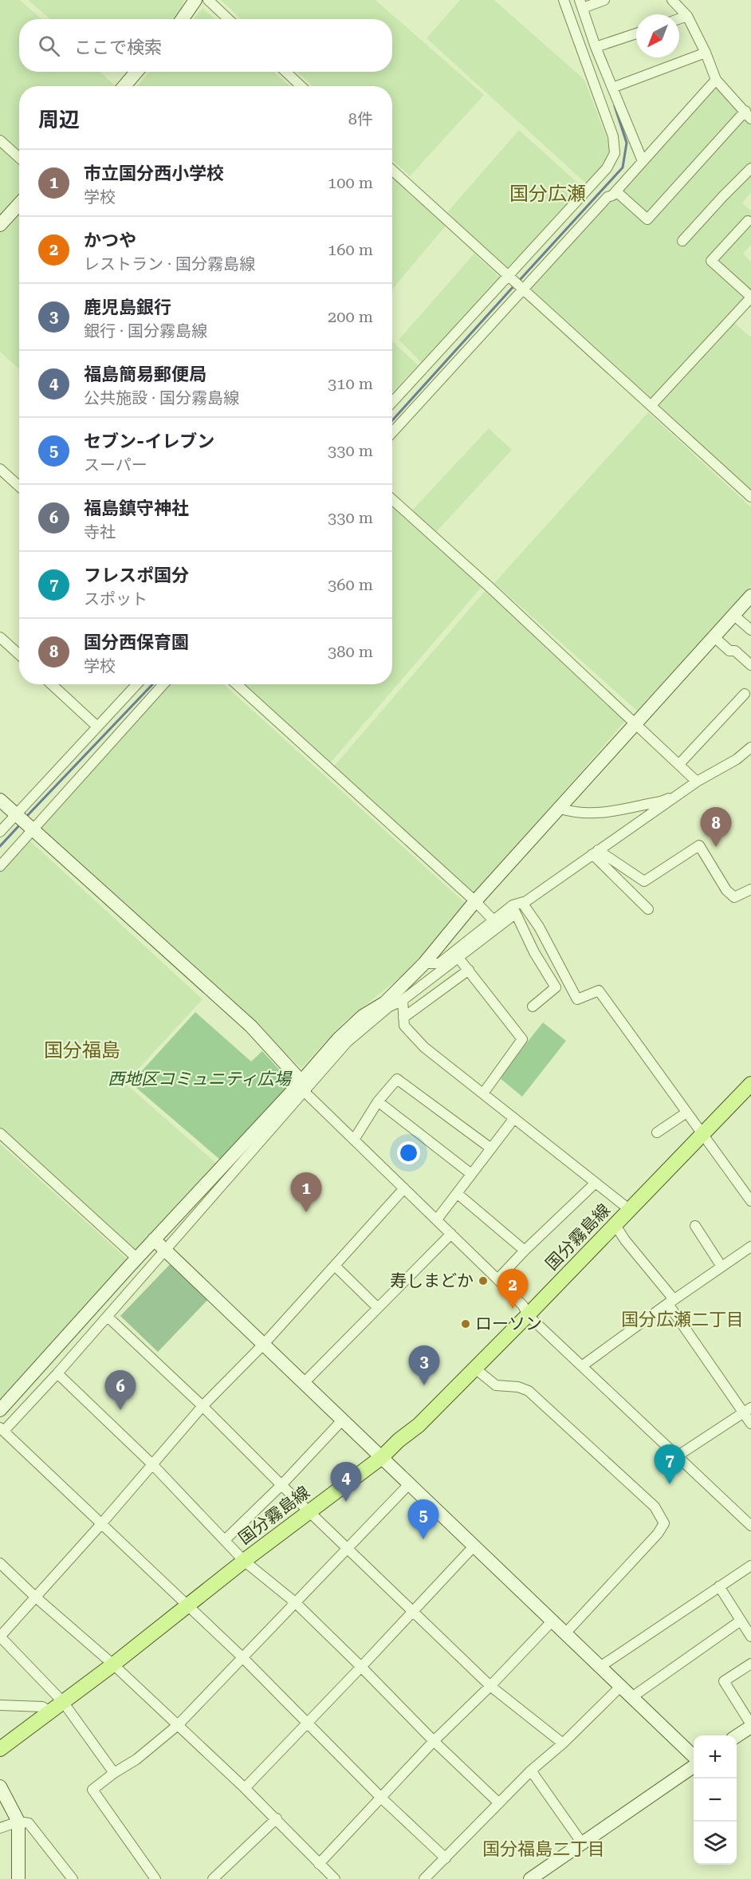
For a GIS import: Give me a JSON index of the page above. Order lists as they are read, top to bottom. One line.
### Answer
{"streets":{"main road":["国分霧島線"]},"districts":["国分広瀬","国分福島","国分広瀬二丁目","国分福島二丁目"],"parks":["西地区コミュニティ広場"],"places":["寿しまどか","ローソン"],"north":"bottom left","page":{"search":"ここで検索","heading":["周辺","8件"],"list":[{"mark":"1","name":"市立国分西小学校","note":"学校","value":"100 m"},{"mark":"2","name":"かつや","note":"レストラン · 国分霧島線","value":"160 m"},{"mark":"3","name":"鹿児島銀行","note":"銀行 · 国分霧島線","value":"200 m"},{"mark":"4","name":"福島簡易郵便局","note":"公共施設 · 国分霧島線","value":"310 m"},{"mark":"5","name":"セブン-イレブン","note":"スーパー","value":"330 m"},{"mark":"6","name":"福島鎮守神社","note":"寺社","value":"330 m"},{"mark":"7","name":"フレスポ国分","note":"スポット","value":"360 m"},{"mark":"8","name":"国分西保育園","note":"学校","value":"380 m"}],"pins":["8","1","2","3","6","7","4","5"],"map_buttons":["+","−"]}}
